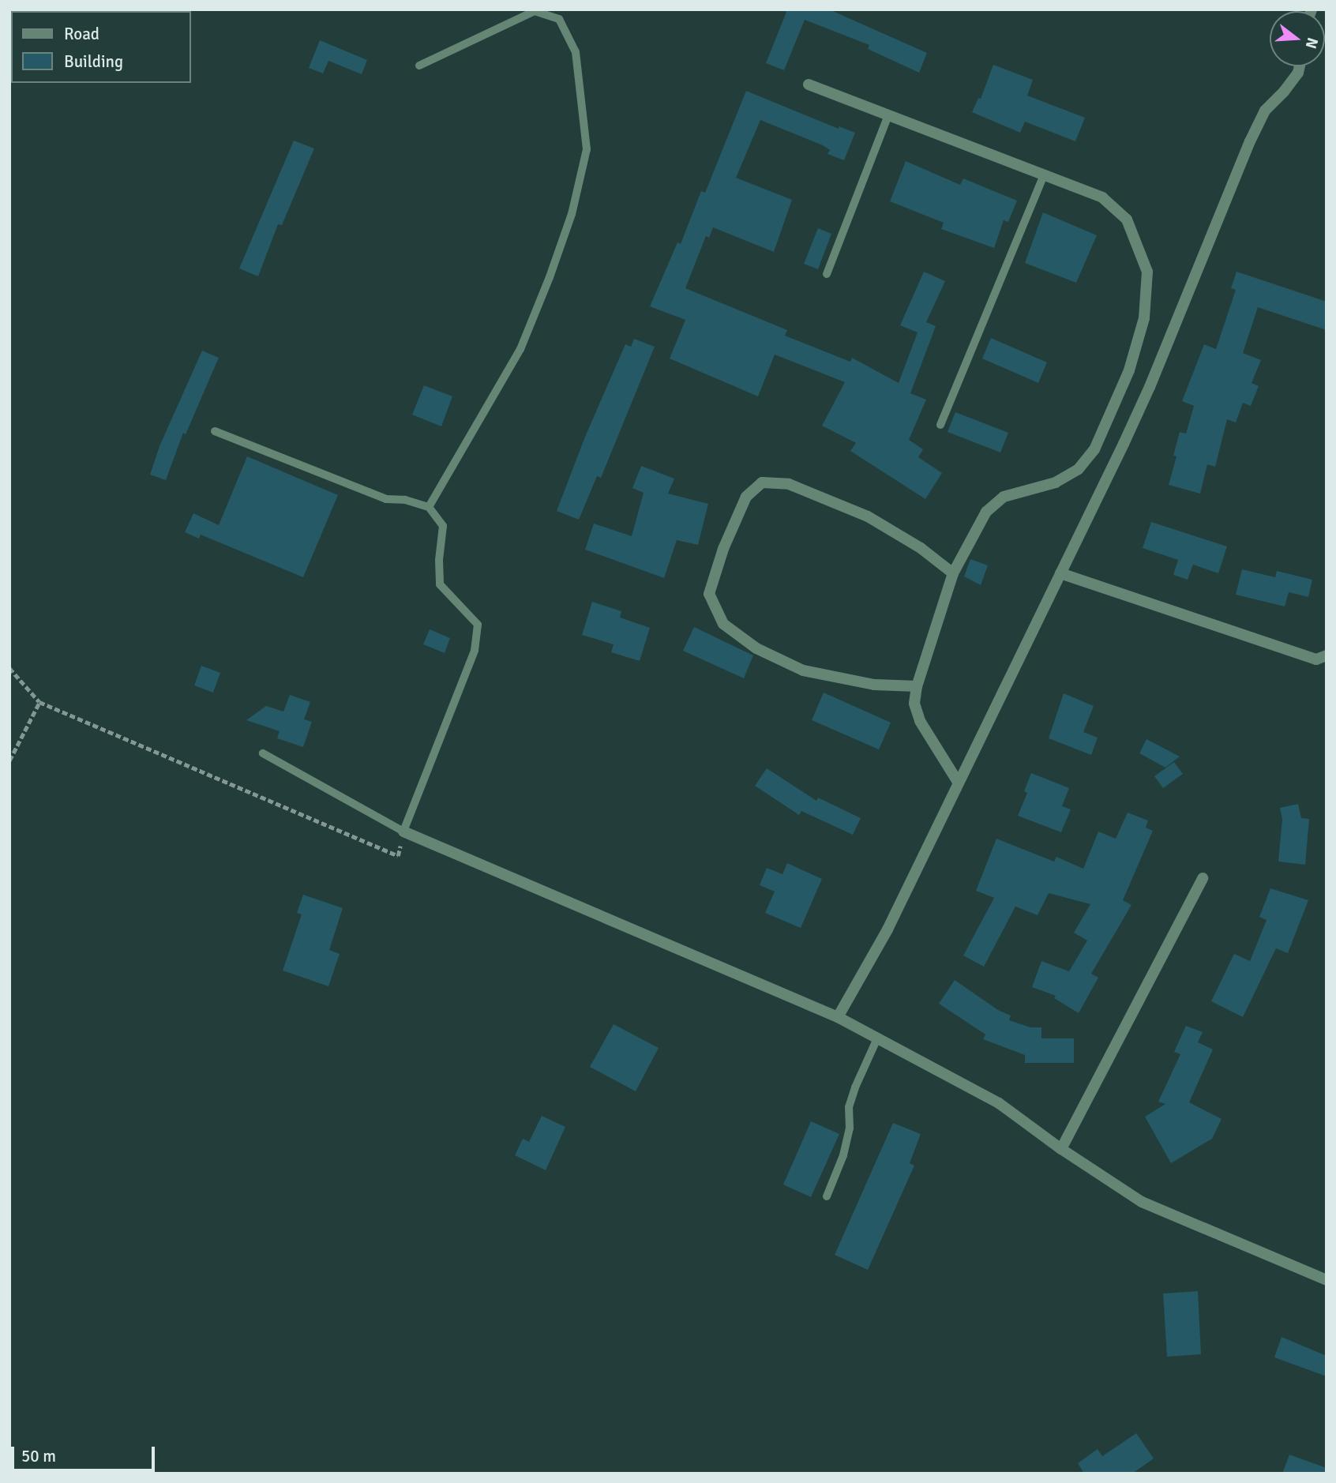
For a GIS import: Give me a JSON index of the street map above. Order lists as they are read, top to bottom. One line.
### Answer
{"legend":["Road","Building"],"scale_bar":"50 m","north":"right"}
